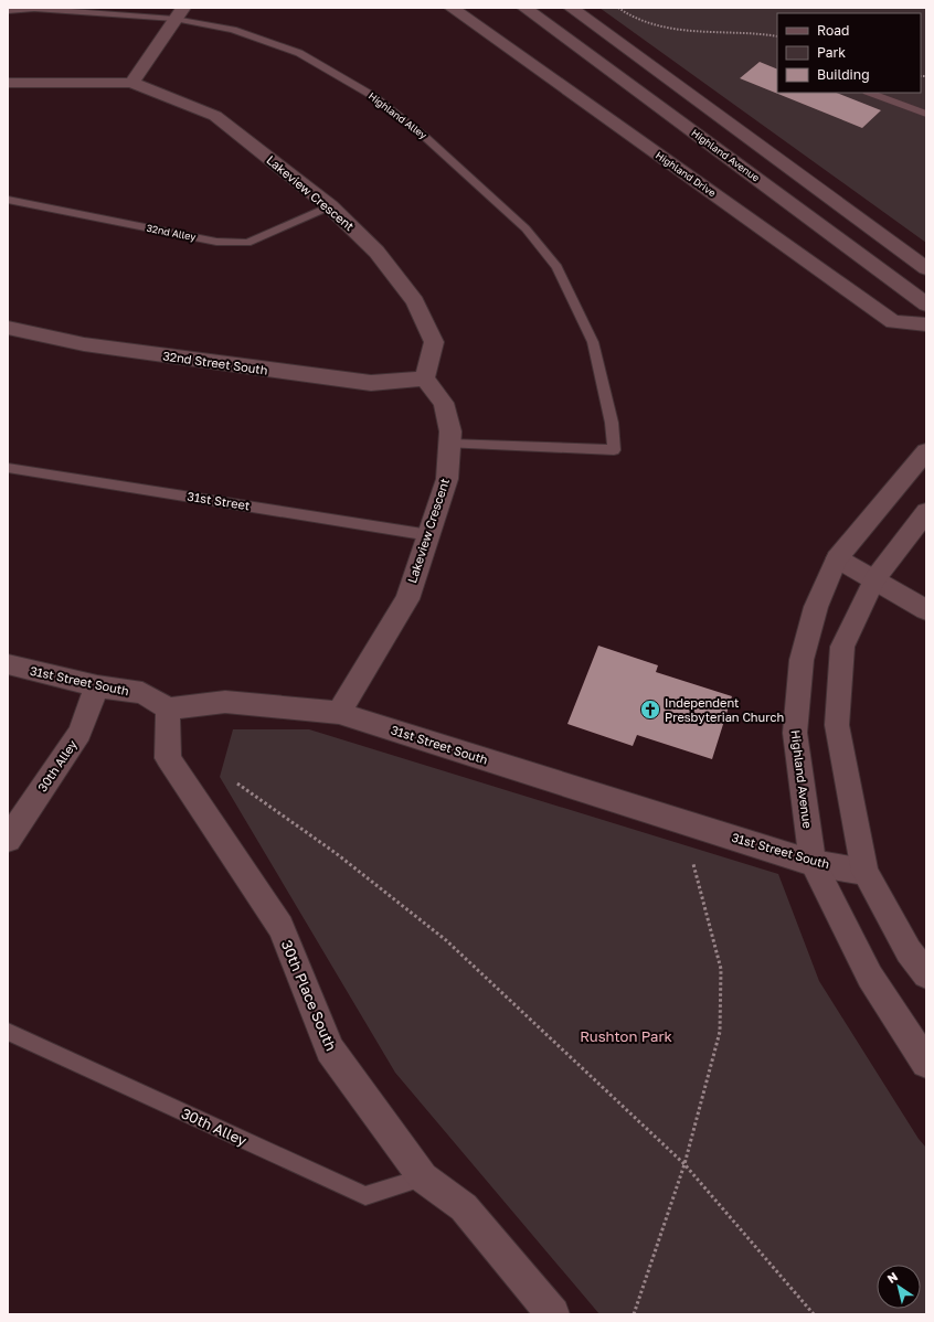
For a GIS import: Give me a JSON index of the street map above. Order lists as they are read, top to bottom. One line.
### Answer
{"streets":{"street":["Highland Avenue","Highland Drive","Lakeview Crescent","32nd Street South","31st Street South","30th Alley","30th Place South"],"lane":["Highland Alley","32nd Alley","31st Street"]},"crossings":[["Highland Alley","Lakeview Crescent"],["Highland Avenue","31st Street South"],["Lakeview Crescent","32nd Alley"],["Lakeview Crescent","32nd Street South"],["Lakeview Crescent","31st Street"],["Lakeview Crescent","31st Street South"],["31st Street South","30th Alley"],["31st Street South","30th Place South"],["30th Alley","30th Place South"]],"parks":["Rushton Park"],"places":{"church":["Independent Presbyterian Church"]},"legend":["Road","Park","Building"],"north":"top left"}
